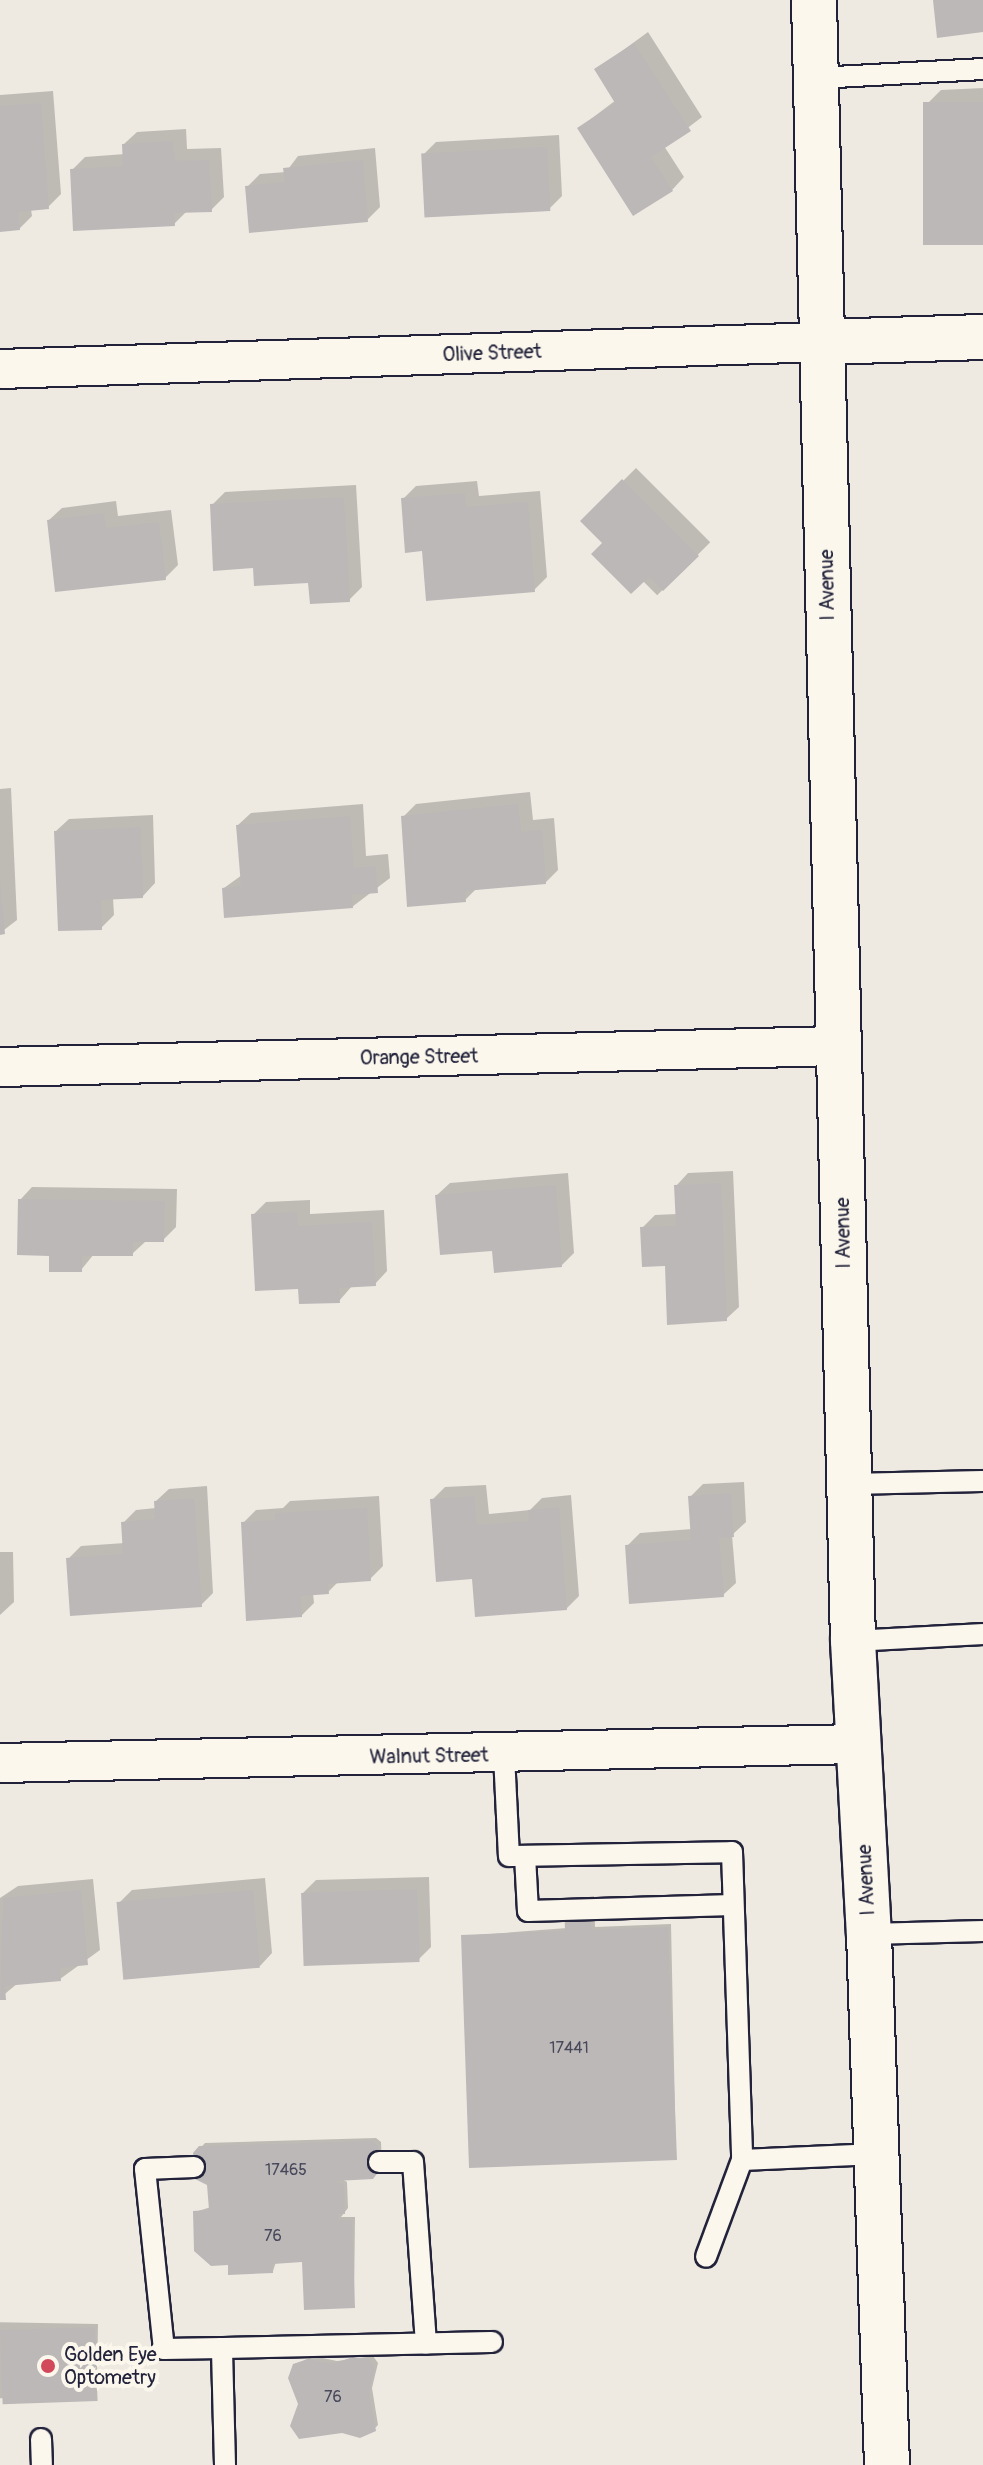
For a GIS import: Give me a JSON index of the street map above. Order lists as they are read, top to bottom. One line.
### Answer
{"streets":{"main road":["Olive Street","I Avenue"],"street":["Orange Street","Walnut Street"]},"crossings":[["Olive Street","I Avenue"],["I Avenue","Orange Street"],["I Avenue","Walnut Street"]],"places":["Golden Eye Optometry"],"house_numbers":["17441","17465","76","76"]}
